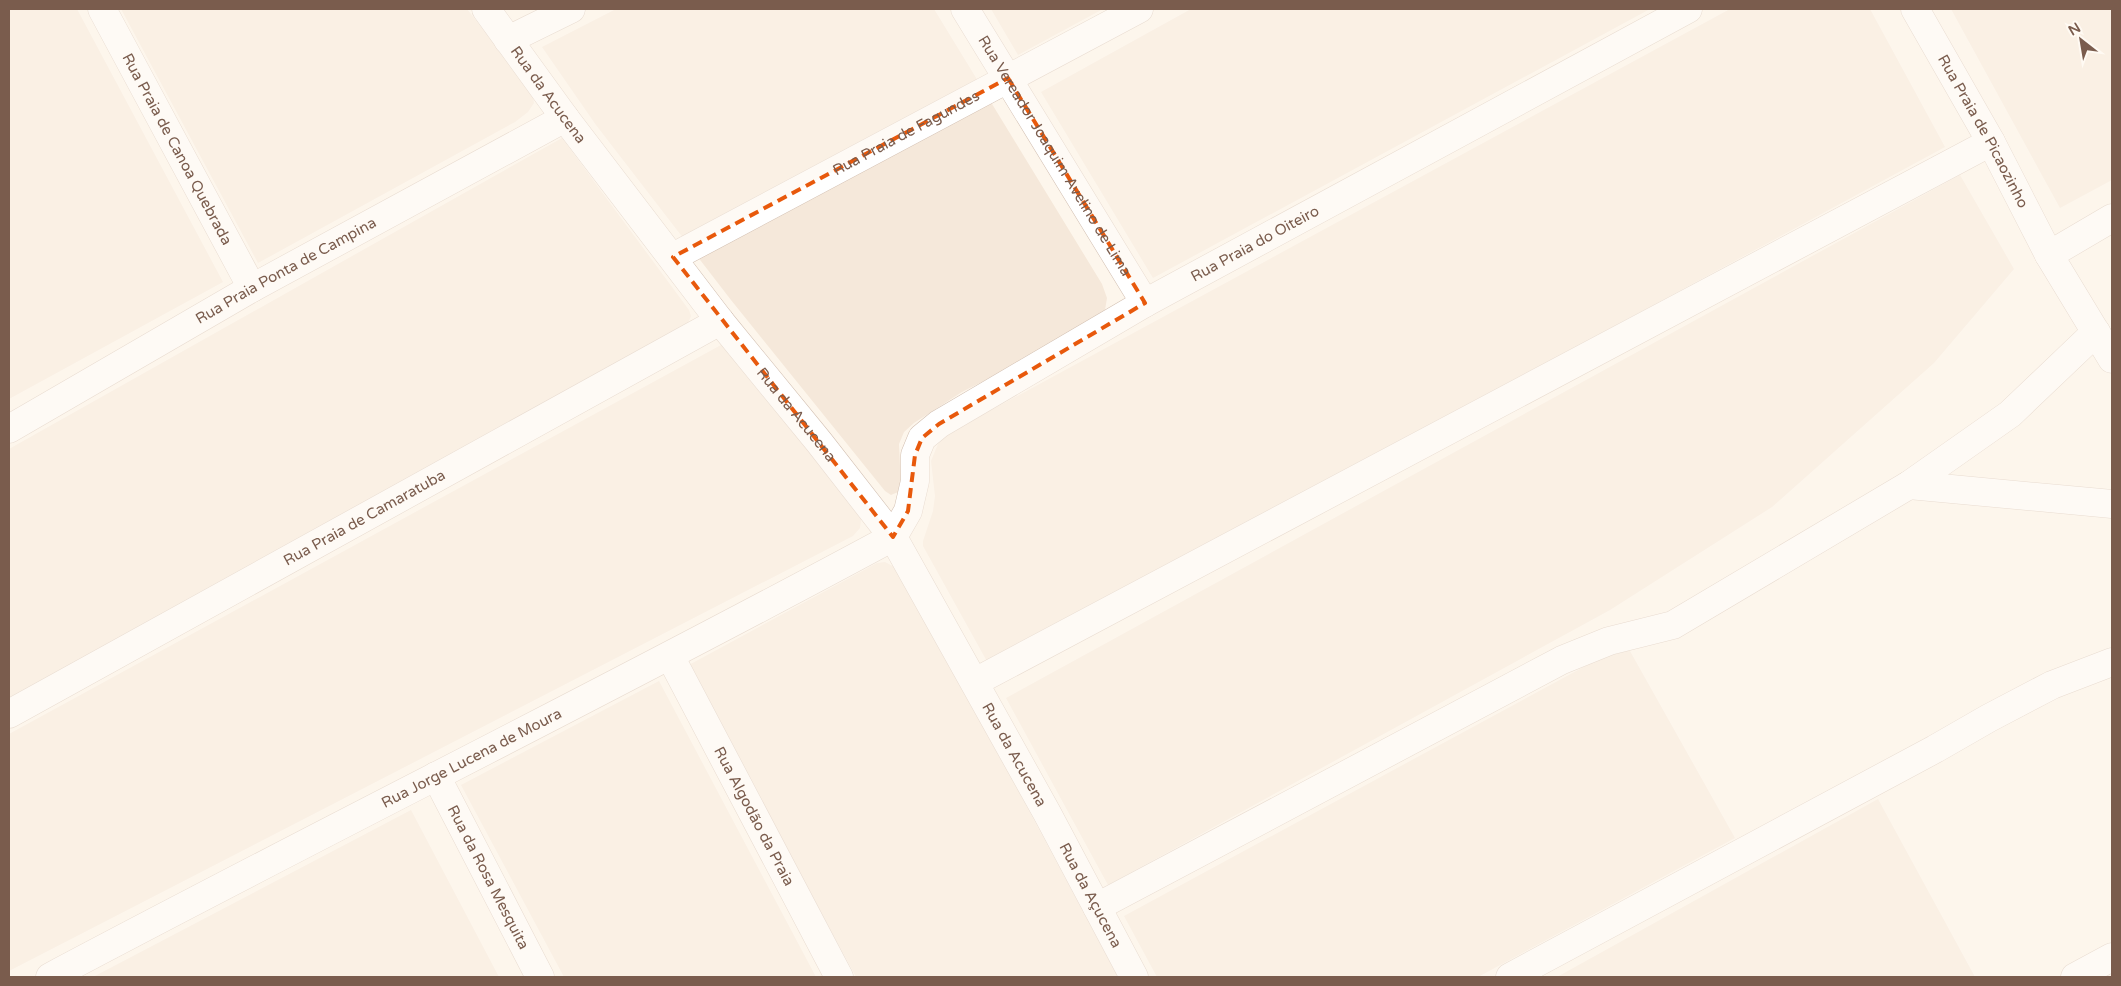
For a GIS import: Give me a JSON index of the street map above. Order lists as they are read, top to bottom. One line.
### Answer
{"streets":{"street":["Rua da Acucena","Rua Praia de Picaozinho","Rua Praia de Fagundes","Rua Praia de Canoa Quebrada","Rua Vereador Joaquim Avelino de Lima","Rua Praia do Oiteiro","Rua Praia Ponta de Campina","Rua Praia de Camaratuba","Rua Jorge Lucena de Moura","Rua Algodão da Praia","Rua da Rosa Mesquita","Rua da Açucena"]},"crossings":[["Rua da Acucena","Rua Praia de Fagundes"],["Rua da Acucena","Rua Praia do Oiteiro"],["Rua da Acucena","Rua Praia Ponta de Campina"],["Rua da Acucena","Rua Praia de Camaratuba"],["Rua da Acucena","Rua Jorge Lucena de Moura"],["Rua da Acucena","Rua da Açucena"],["Rua Praia de Fagundes","Rua Vereador Joaquim Avelino de Lima"],["Rua Praia de Canoa Quebrada","Rua Praia Ponta de Campina"],["Rua Vereador Joaquim Avelino de Lima","Rua Praia do Oiteiro"],["Rua Praia do Oiteiro","Rua Jorge Lucena de Moura"],["Rua Jorge Lucena de Moura","Rua Algodão da Praia"],["Rua Jorge Lucena de Moura","Rua da Rosa Mesquita"]],"north":"top left"}
